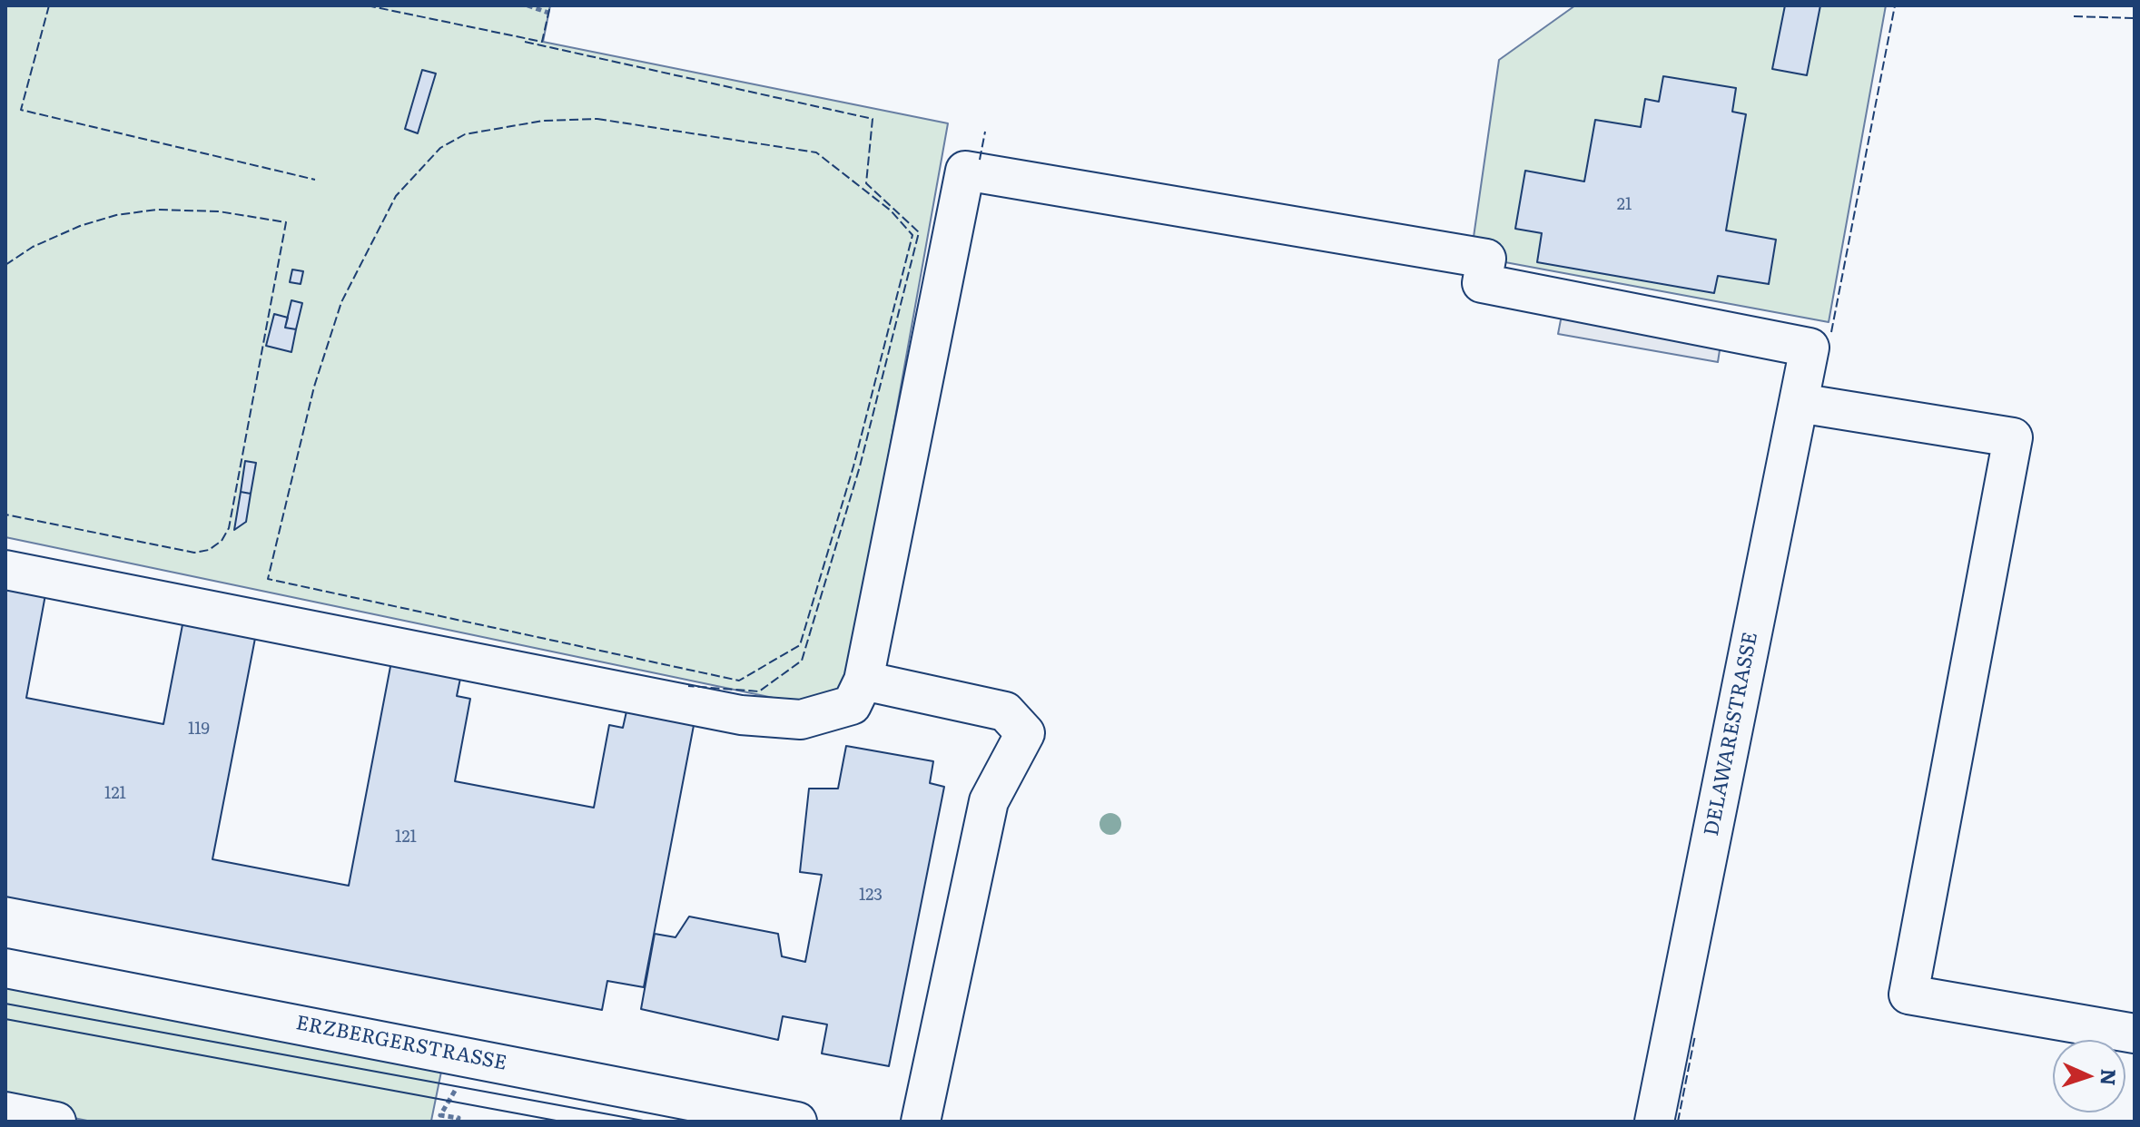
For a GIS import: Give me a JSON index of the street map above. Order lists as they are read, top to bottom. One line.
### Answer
{"streets":{"street":["DELAWARESTRASSE","ERZBERGERSTRASSE"]},"house_numbers":["21","119","121","121","123"],"north":"right"}
